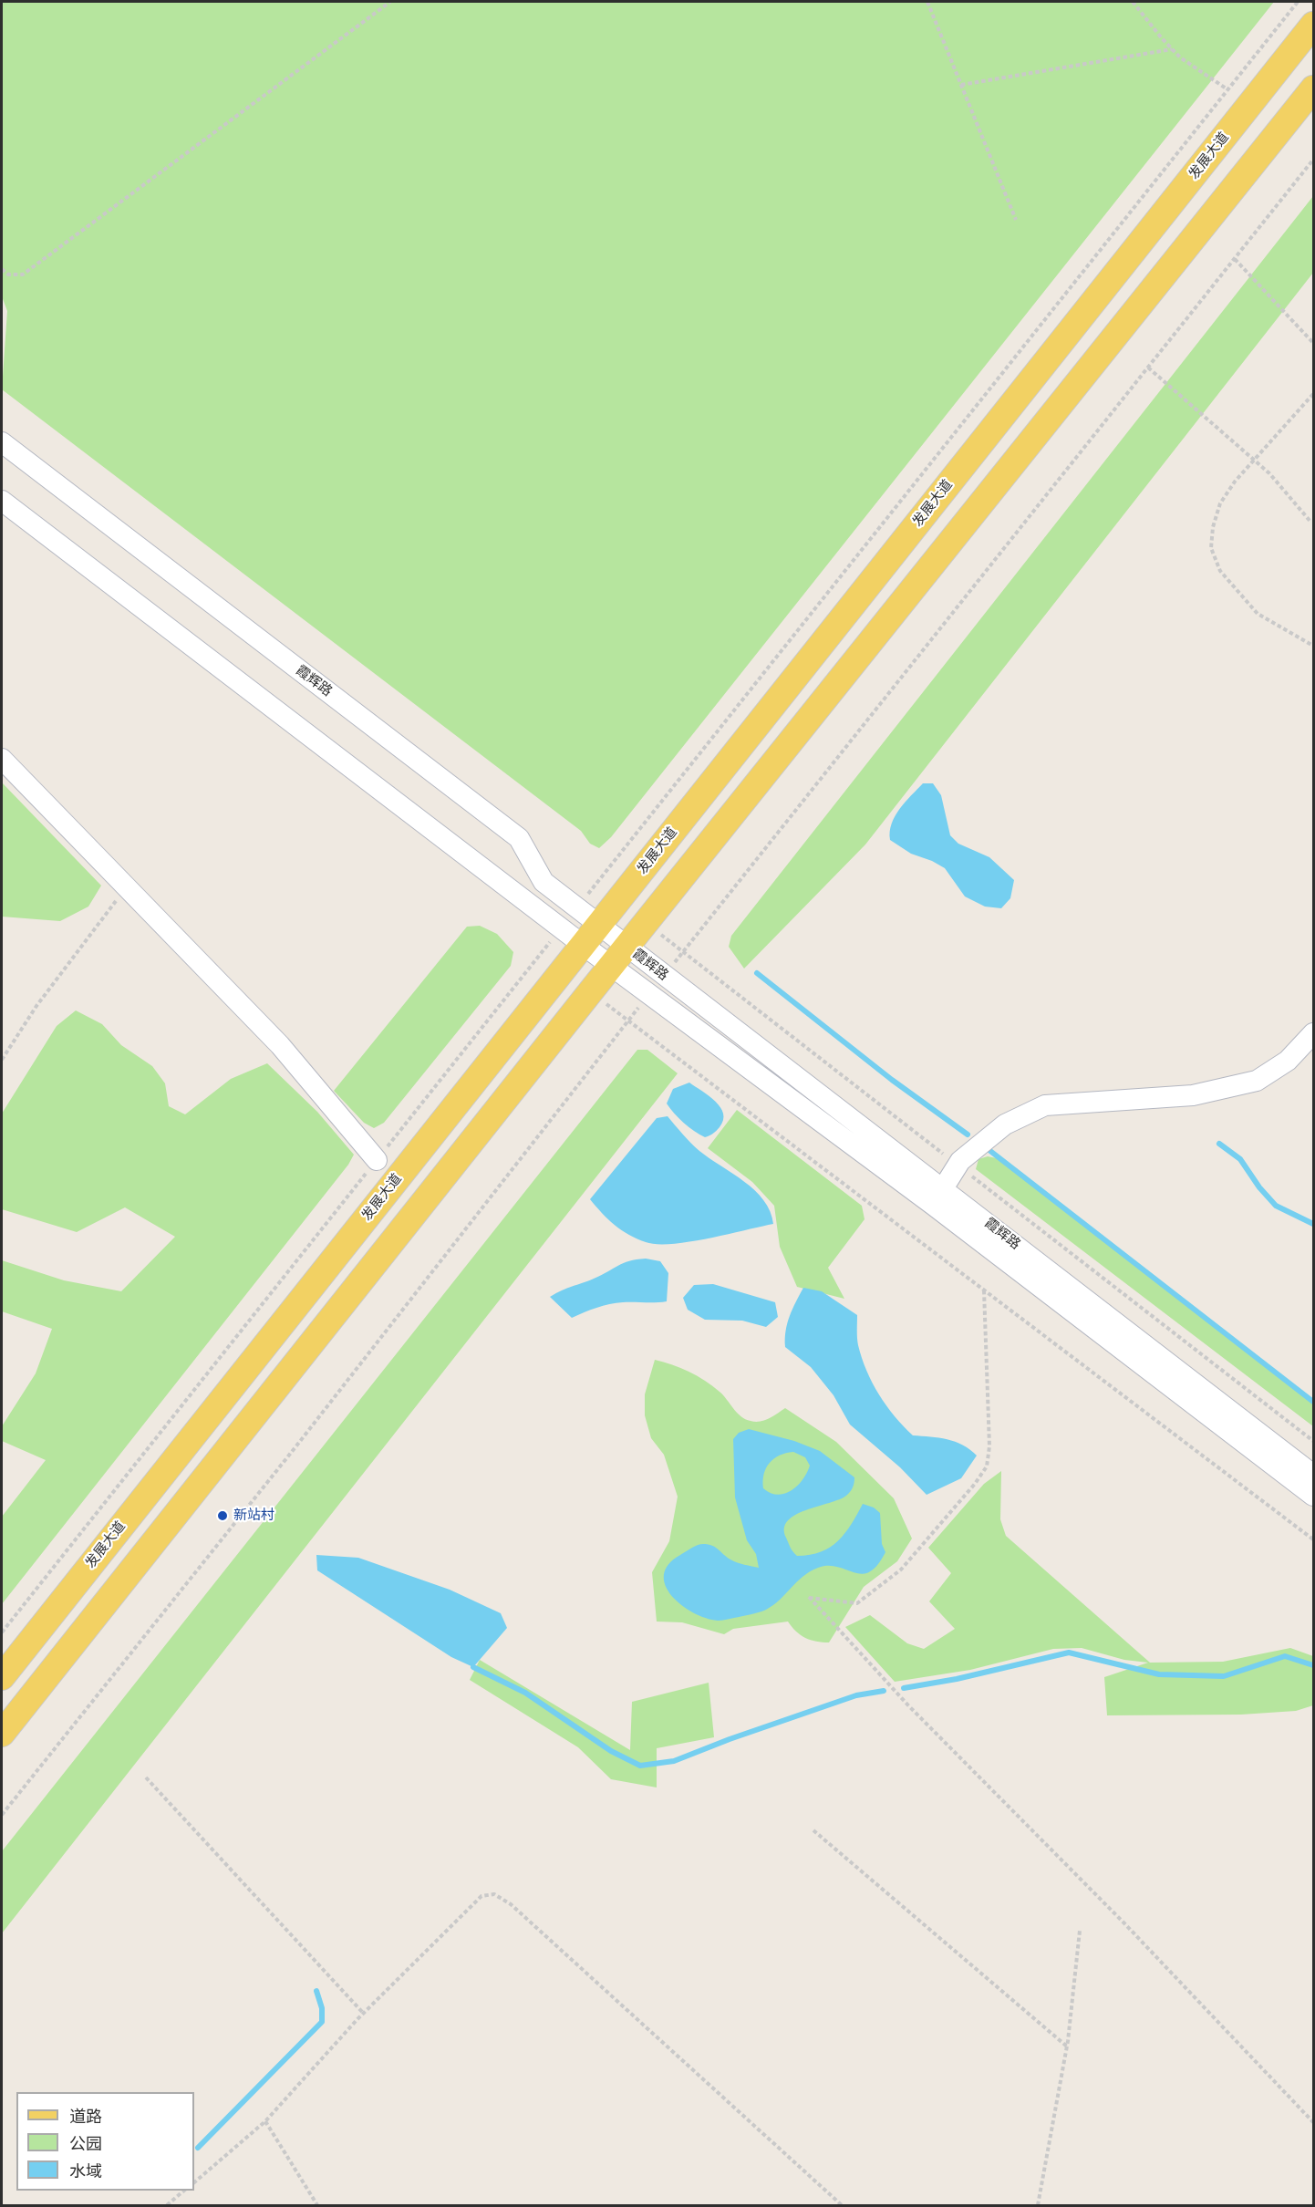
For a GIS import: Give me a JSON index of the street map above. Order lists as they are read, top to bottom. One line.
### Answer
{"streets":{"main road":["发展大道"],"street":["霞辉路"]},"crossings":[["发展大道","霞辉路"]],"places":["新站村"],"legend":["道路","公园","水域"]}
